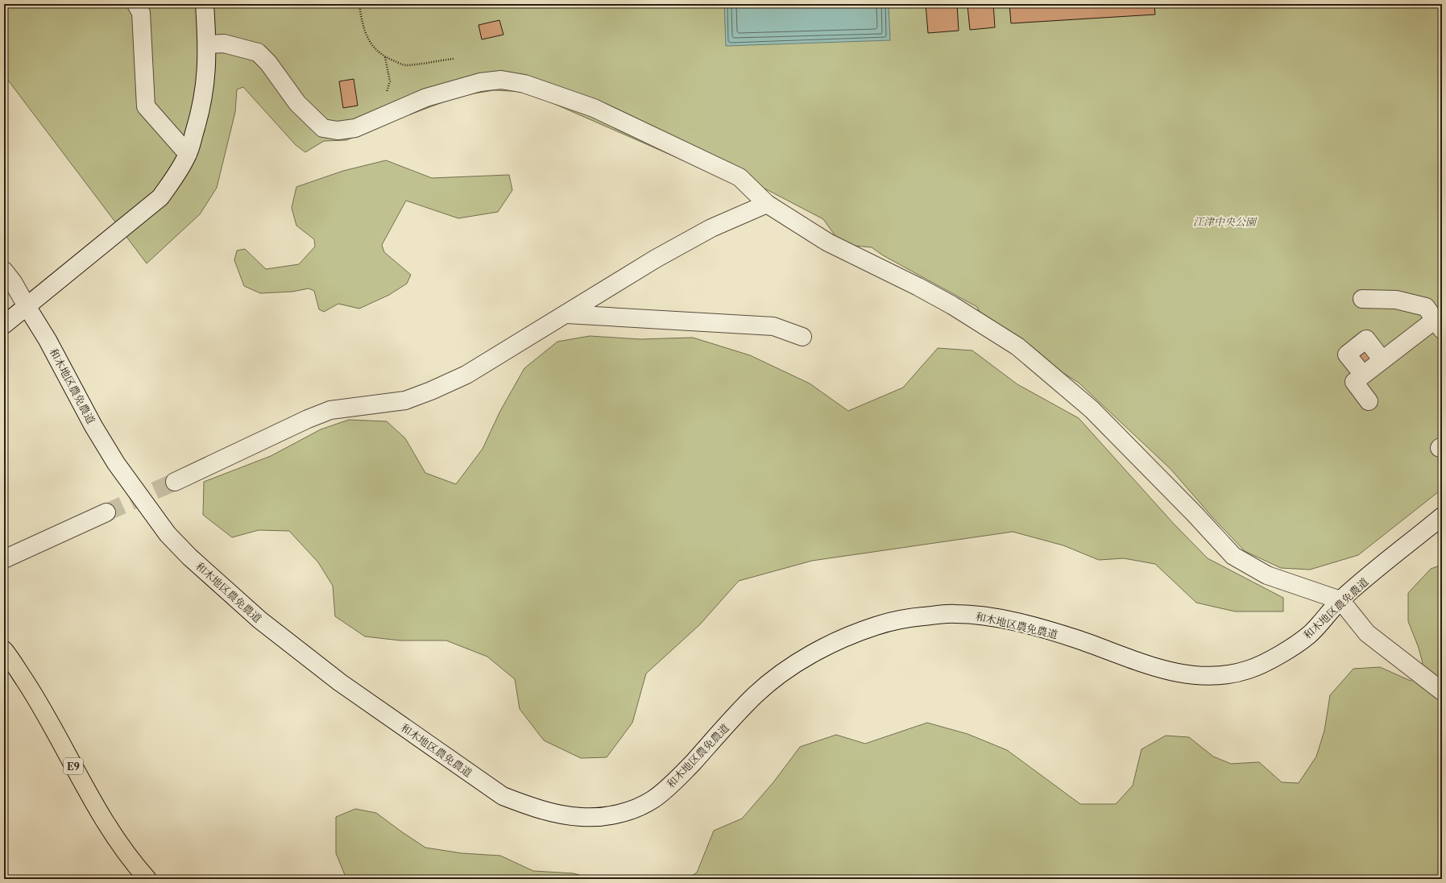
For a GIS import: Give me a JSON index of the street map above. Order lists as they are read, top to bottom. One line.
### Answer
{"streets":{"highway":["E9"],"street":["和木地区農免農道"]},"parks":["江津中央公園"]}
